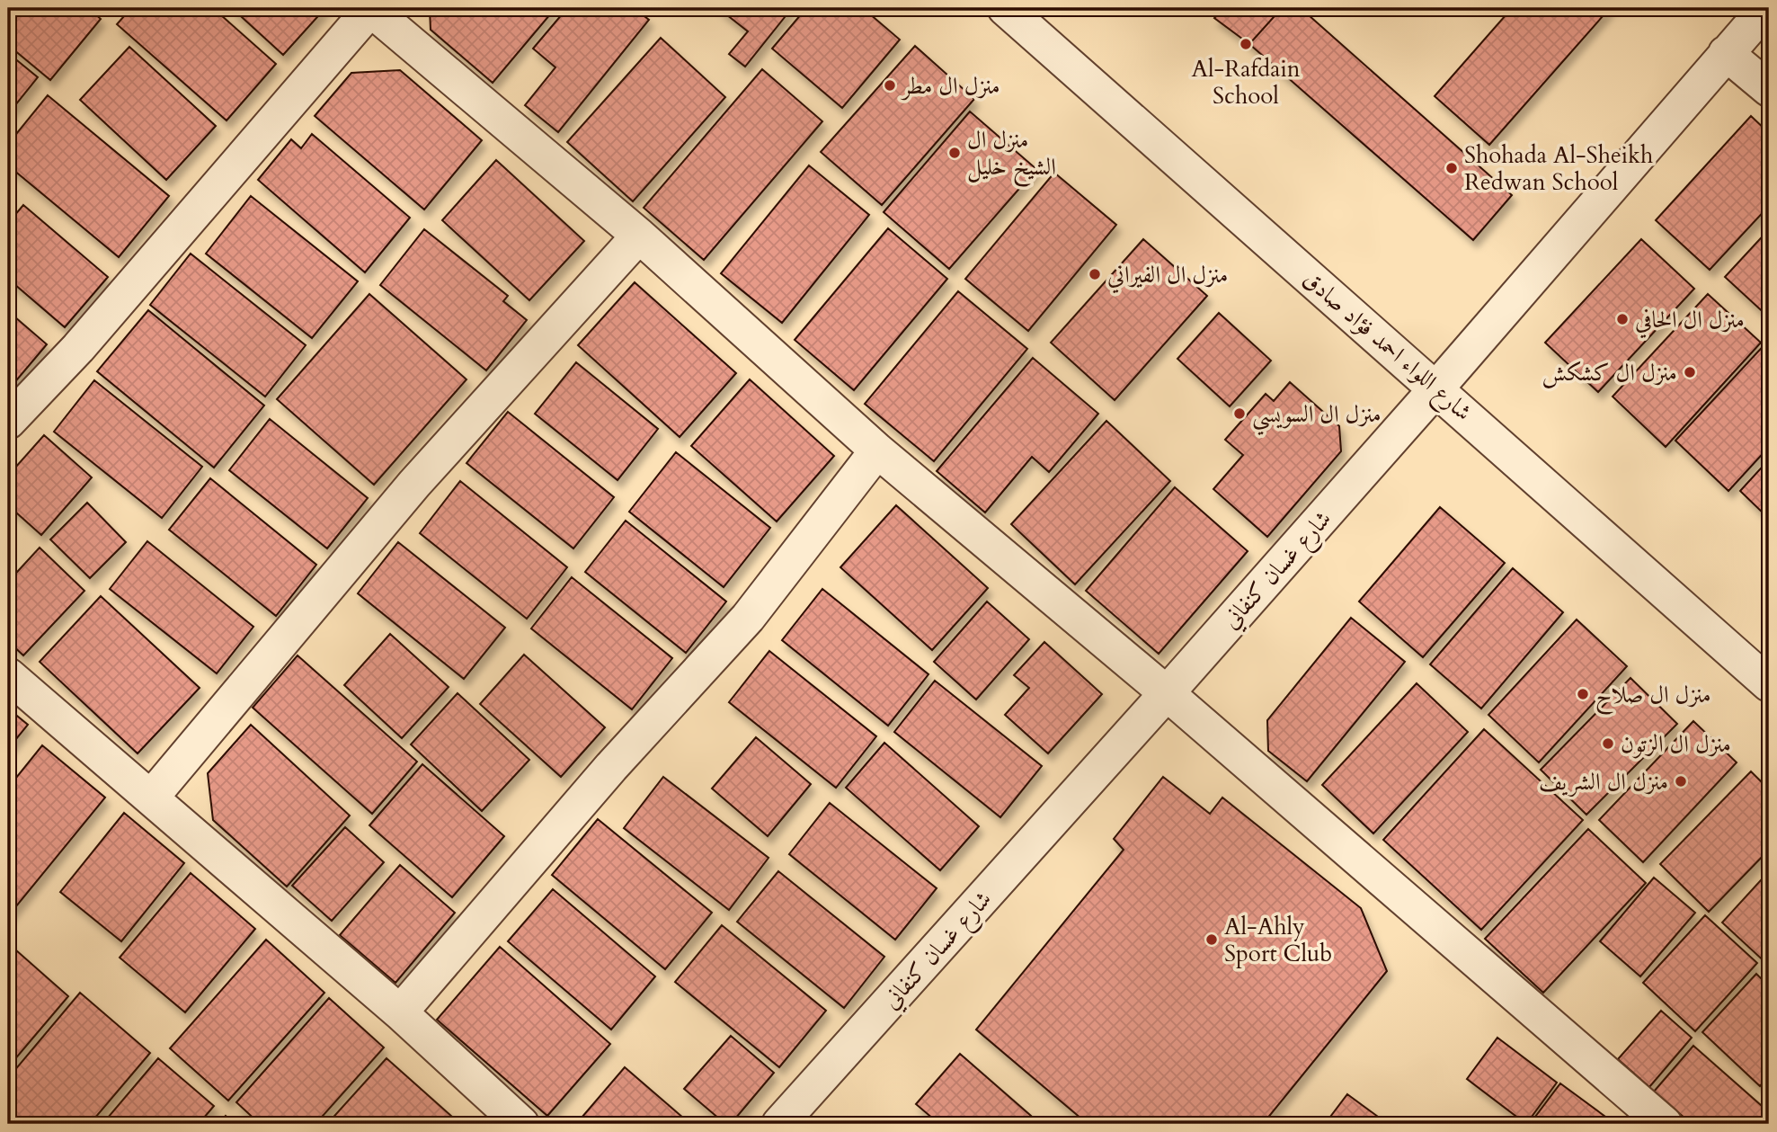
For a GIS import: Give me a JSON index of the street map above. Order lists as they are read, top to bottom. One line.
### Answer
{"streets":{"street":["شارع اللواء احمد فؤاد صادق","شارع غسان كنفاني"]},"crossings":[["شارع اللواء احمد فؤاد صادق","شارع غسان كنفاني"]],"places":["Al-Rafdain School","منزل ال مطر","منزل ال الشيخ خليل","Shohada Al-Sheikh Redwan School","منزل ال الفيراني","منزل ال الحافي","منزل ال كشكش","منزل ال السويسي","منزل ال صلاح","منزل ال الزتون","منزل ال الشريف","Al-Ahly Sport Club"]}
